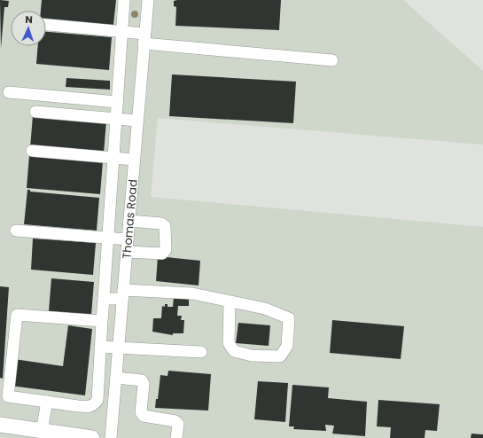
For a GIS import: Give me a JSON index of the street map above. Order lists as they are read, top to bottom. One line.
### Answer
{"streets":{"street":["Thomas Road"]},"north":"top"}
